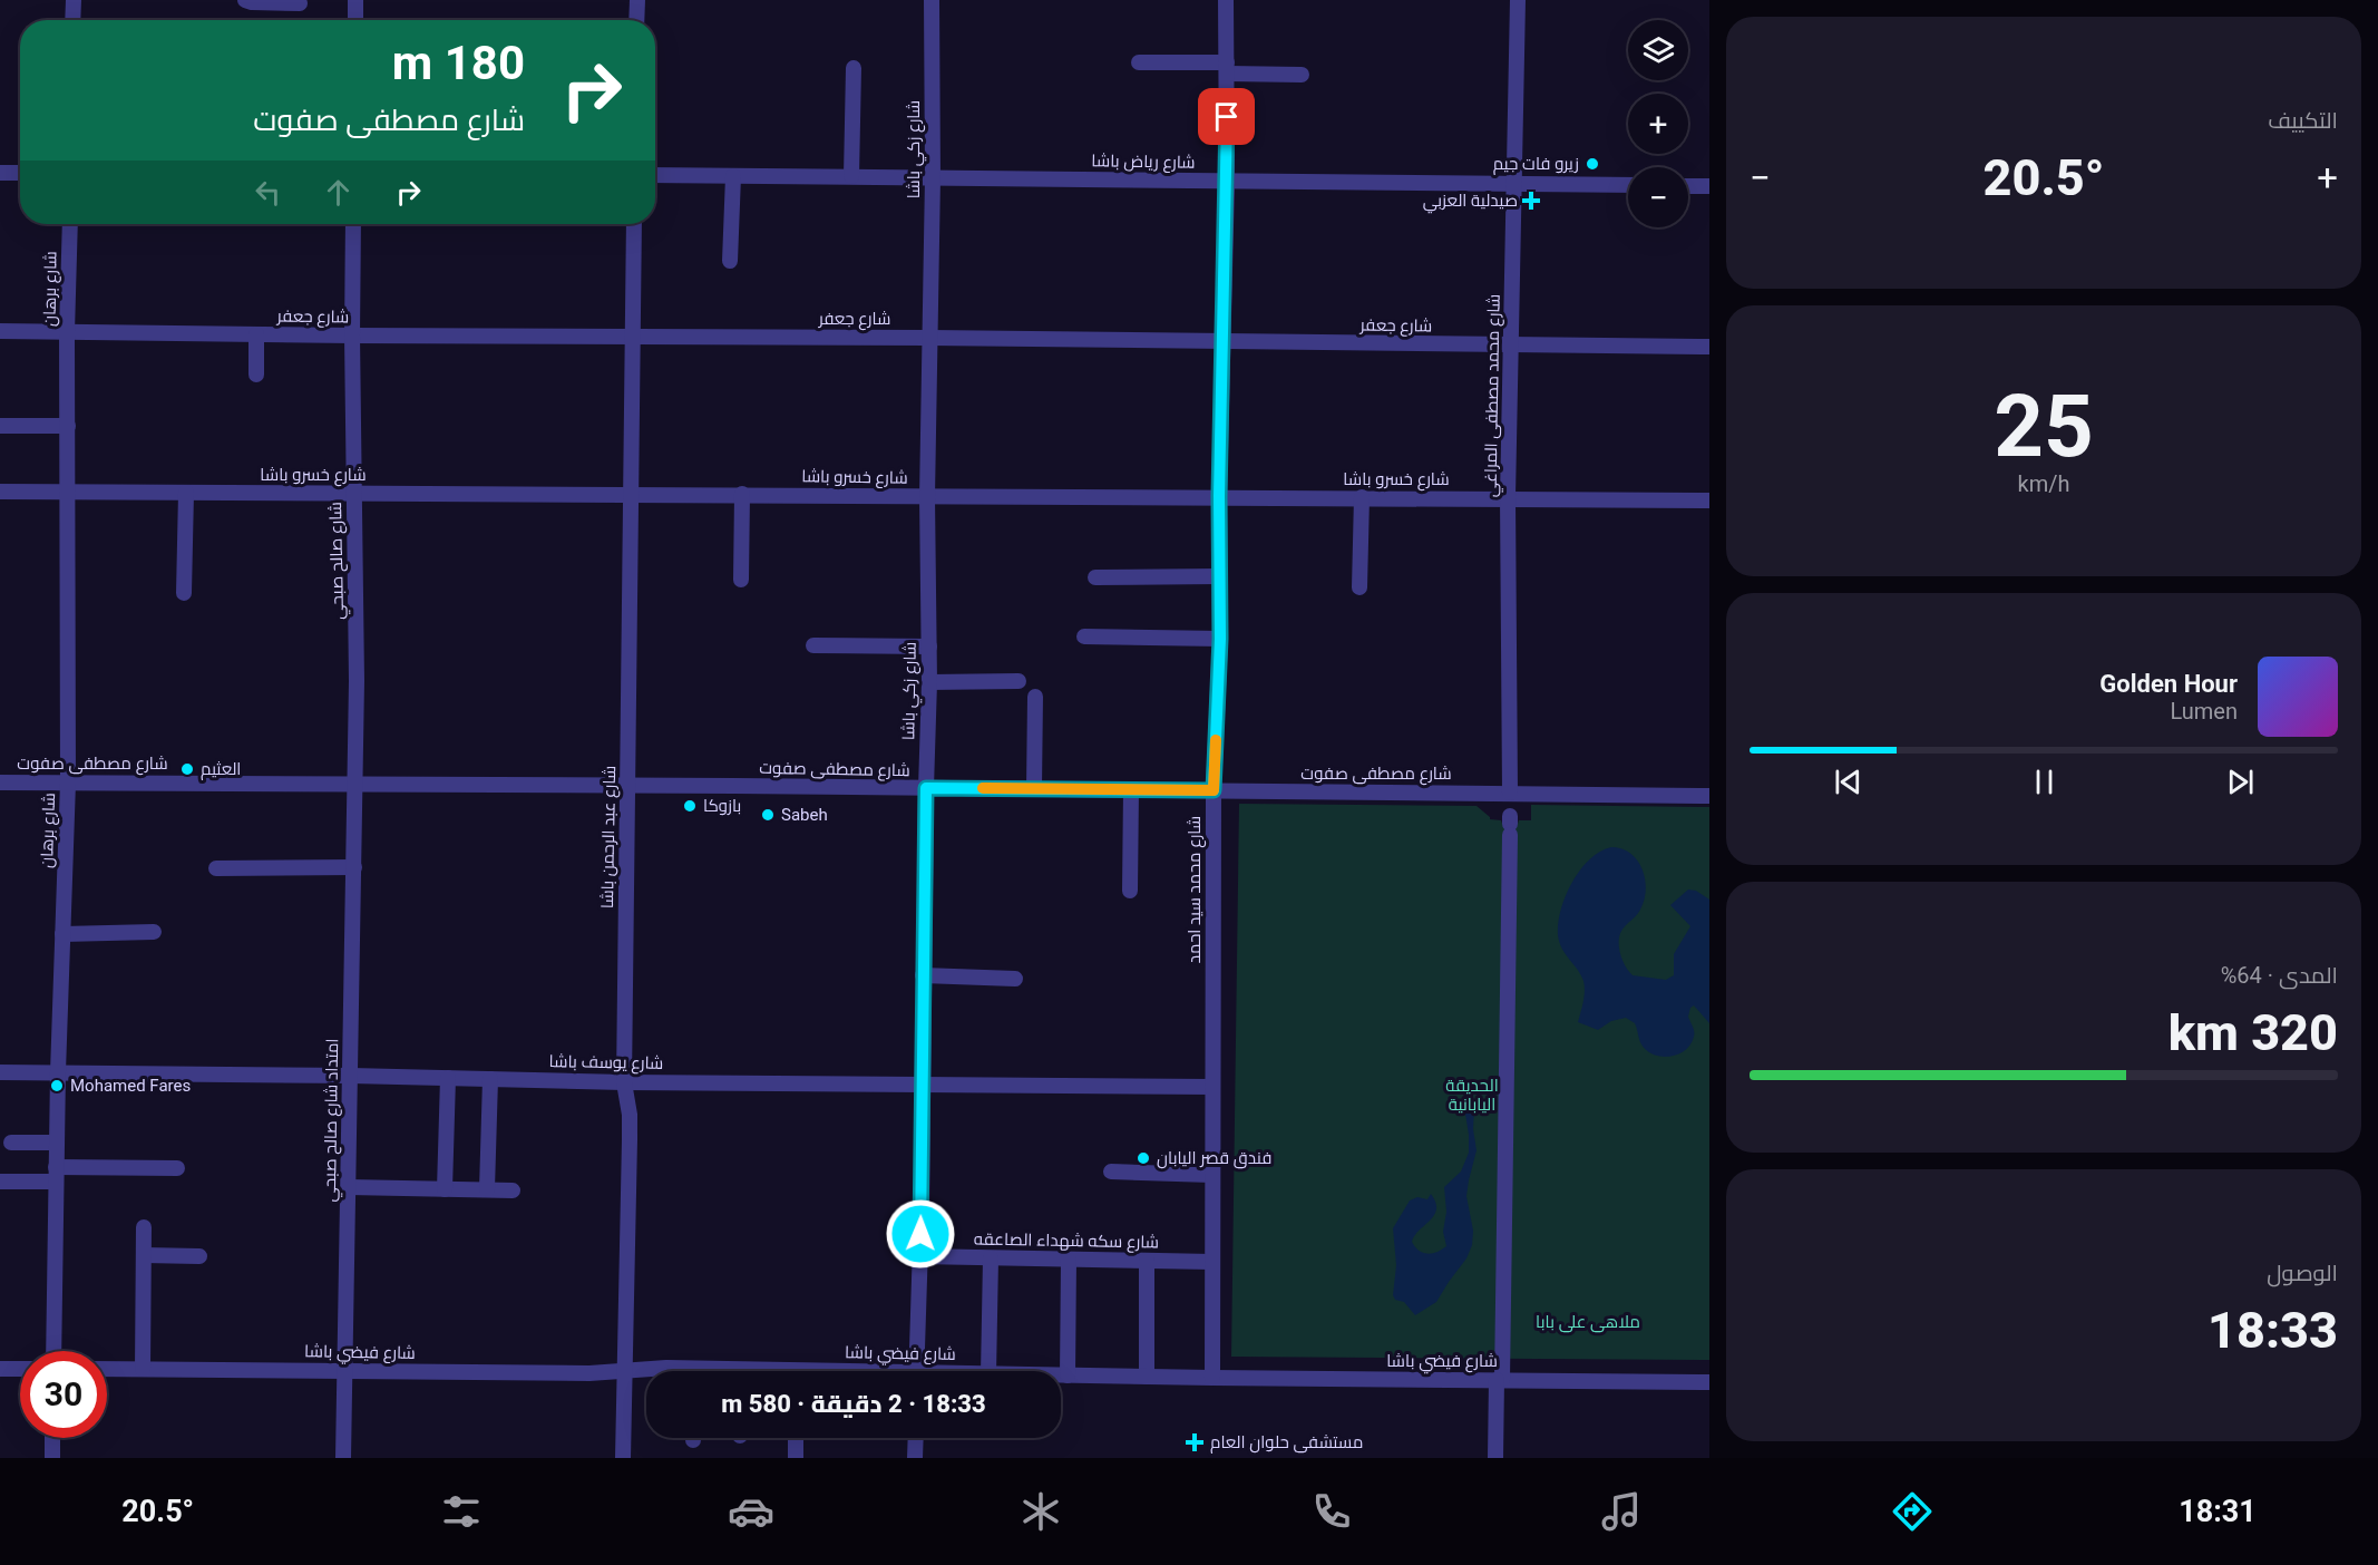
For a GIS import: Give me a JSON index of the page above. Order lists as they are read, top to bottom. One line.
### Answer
{"streets":{"street":["شارع زكي باشا","شارع رياض باشا","شارع برهان","شارع جعفر","شارع محمد مصطفى المراغي","شارع خسرو باشا","شارع صالح صبحي","شارع مصطفى صفوت","شارع عبد الرحمن باشا","شارع محمد سيد احمد","شارع يوسف باشا","امتداد شارع صالح صبحي","شارع سكه شهداء الصاعقه","شارع فيضي باشا"]},"crossings":[["شارع زكي باشا","شارع رياض باشا"],["شارع زكي باشا","شارع جعفر"],["شارع زكي باشا","شارع خسرو باشا"],["شارع زكي باشا","شارع مصطفى صفوت"],["شارع زكي باشا","شارع يوسف باشا"],["شارع زكي باشا","شارع سكه شهداء الصاعقه"],["شارع رياض باشا","شارع محمد مصطفى المراغي"],["شارع رياض باشا","شارع محمد سيد احمد"],["شارع برهان","شارع جعفر"],["شارع برهان","شارع خسرو باشا"],["شارع برهان","شارع مصطفى صفوت"],["شارع برهان","شارع يوسف باشا"],["شارع جعفر","شارع محمد مصطفى المراغي"],["شارع جعفر","شارع صالح صبحي"],["شارع جعفر","شارع عبد الرحمن باشا"],["شارع جعفر","شارع محمد سيد احمد"],["شارع محمد مصطفى المراغي","شارع خسرو باشا"],["شارع محمد مصطفى المراغي","شارع مصطفى صفوت"],["شارع خسرو باشا","شارع صالح صبحي"],["شارع خسرو باشا","شارع عبد الرحمن باشا"],["شارع خسرو باشا","شارع محمد سيد احمد"],["شارع صالح صبحي","شارع مصطفى صفوت"],["شارع صالح صبحي","امتداد شارع صالح صبحي"],["شارع مصطفى صفوت","شارع عبد الرحمن باشا"],["شارع مصطفى صفوت","شارع محمد سيد احمد"],["شارع مصطفى صفوت","امتداد شارع صالح صبحي"],["شارع عبد الرحمن باشا","شارع يوسف باشا"],["شارع عبد الرحمن باشا","شارع فيضي باشا"],["شارع محمد سيد احمد","شارع يوسف باشا"],["شارع محمد سيد احمد","شارع سكه شهداء الصاعقه"],["شارع محمد سيد احمد","شارع فيضي باشا"],["شارع يوسف باشا","امتداد شارع صالح صبحي"],["امتداد شارع صالح صبحي","شارع فيضي باشا"]],"parks":["الحديقة اليابانية","ملاهى على بابا"],"places":{"other":["زيرو فات جيم","العثيم","بازوكا","Sabeh","Mohamed Fares","فندق قصر اليابان"],"health":["صيدلية العزبي","مستشفى حلوان العام"]},"page":{"tile":["التكييف",["25","km/h"],["المدى · 64%","320 km"],["الوصول","18:33"]],"map_buttons":["+","−"],"turn":["180 m","شارع مصطفى صفوت"],"heat":["−","20.5°","+"],"song":["Golden Hour","Lumen"],"limit":"30","trip":"18:33 · 2 دقيقة · 580 m","tabs":["18:31","20.5°"]}}
